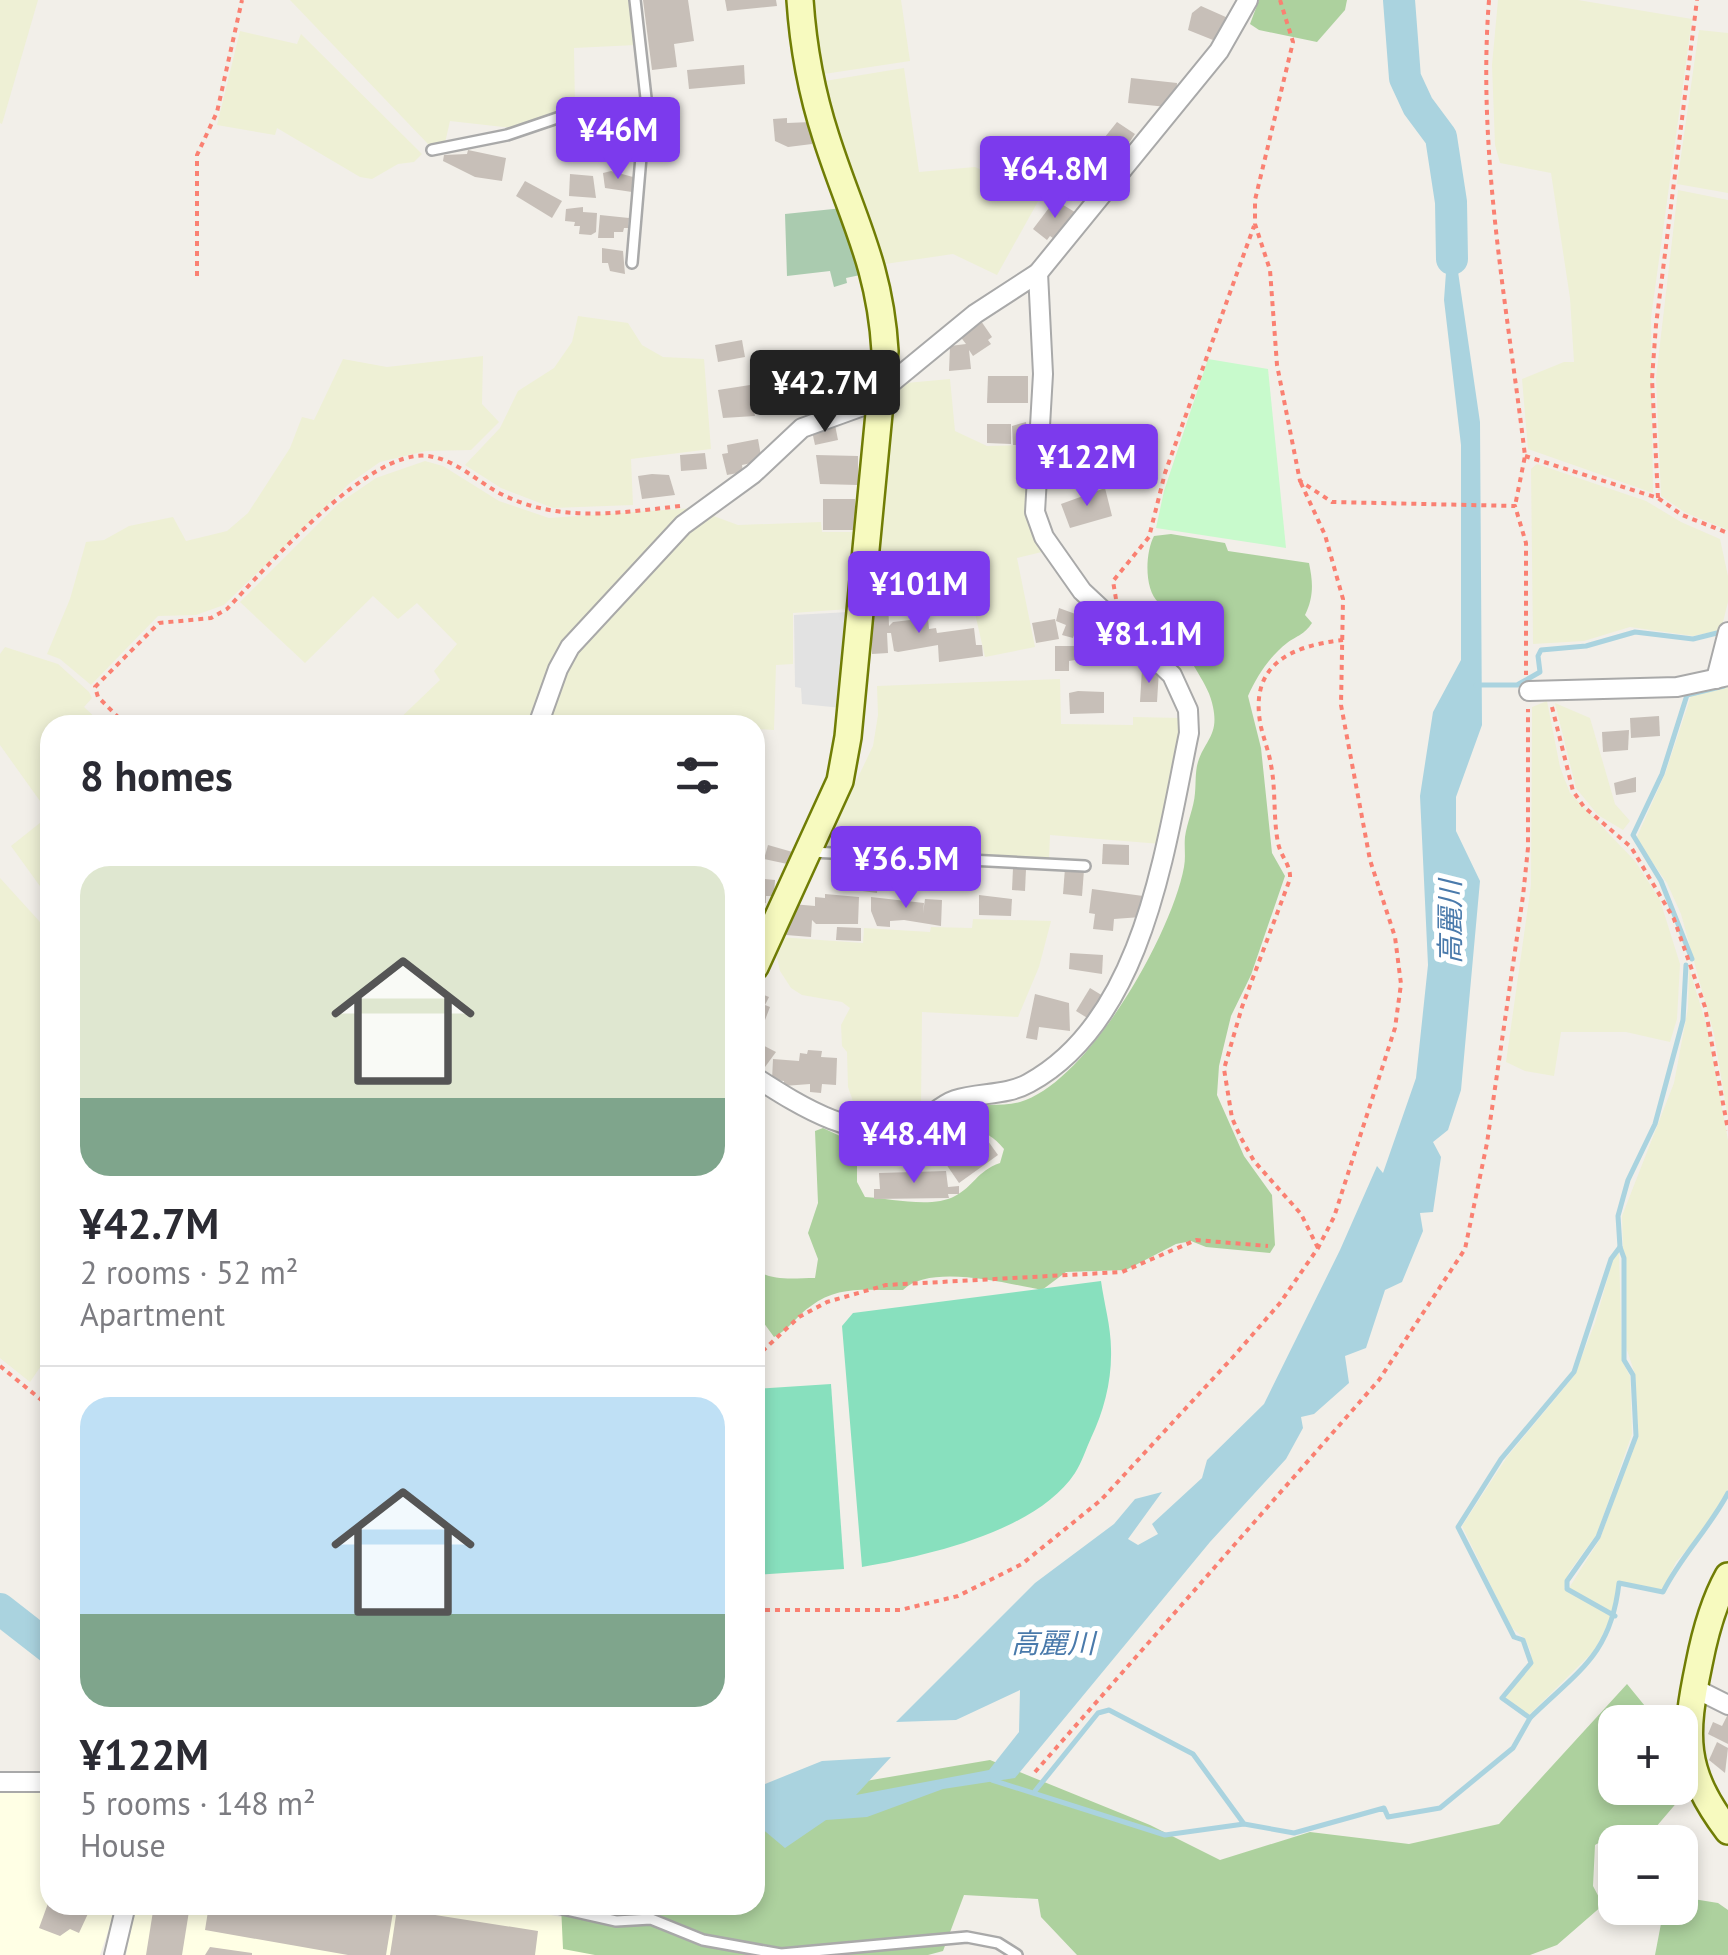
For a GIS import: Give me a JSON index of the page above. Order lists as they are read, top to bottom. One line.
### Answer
{"water":["高麗川"],"page":{"price":["¥46M","¥64.8M","¥42.7M","¥122M","¥101M","¥81.1M","¥36.5M","¥48.4M"],"heading":"8 homes","list":[{"name":"¥42.7M","note":"2 rooms · 52 m² · Apartment"},{"name":"¥122M","note":"5 rooms · 148 m² · House"}],"map_buttons":["+","−"]}}
